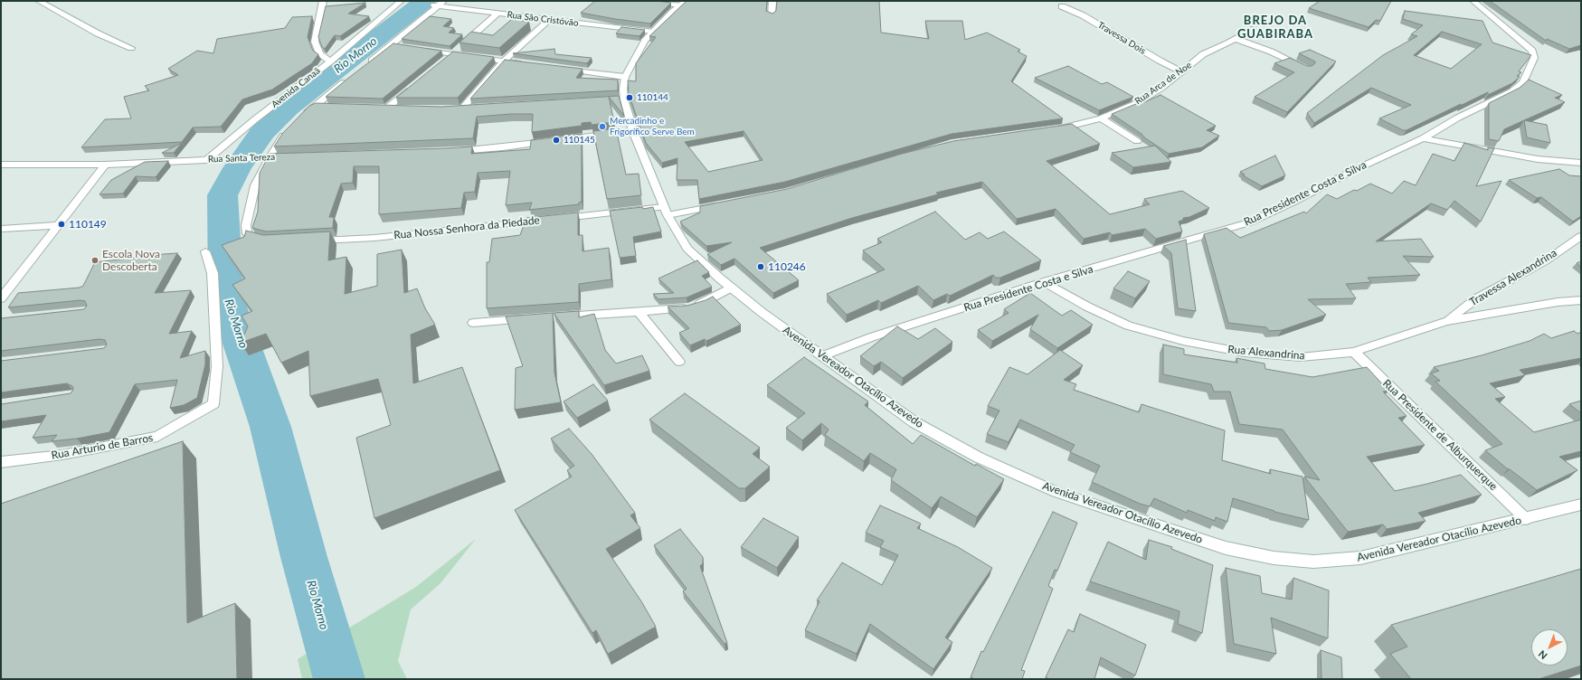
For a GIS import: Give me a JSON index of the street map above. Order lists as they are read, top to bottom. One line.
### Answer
{"streets":{"street":["Rua São Cristóvão","Travessa Dois","Rua Arca de Noe","Avenida Canaã","Rua Santa Tereza","Rua Presidente Costa e Silva","Rua Nossa Senhora da Piedade","Travessa Alexandrina","Rua Alexandrina","Avenida Vereador Otacílio Azevedo","Rua Presidente de Alburquerque","Rua Arturio de Barros"]},"crossings":[["Rua São Cristóvão","Avenida Vereador Otacílio Azevedo"],["Travessa Dois","Rua Arca de Noe"],["Avenida Canaã","Rua Santa Tereza"],["Rua Presidente Costa e Silva","Rua Alexandrina"],["Rua Presidente Costa e Silva","Avenida Vereador Otacílio Azevedo"],["Rua Nossa Senhora da Piedade","Avenida Vereador Otacílio Azevedo"],["Travessa Alexandrina","Rua Alexandrina"],["Rua Alexandrina","Rua Presidente de Alburquerque"],["Avenida Vereador Otacílio Azevedo","Rua Presidente de Alburquerque"]],"districts":["BREJO DA GUABIRABA"],"water":["Rio Morno"],"places":["110144","Mercadinho e Frigorífico Serve Bem","110145","110149","Escola Nova Descoberta","110246"],"north":"bottom left"}
